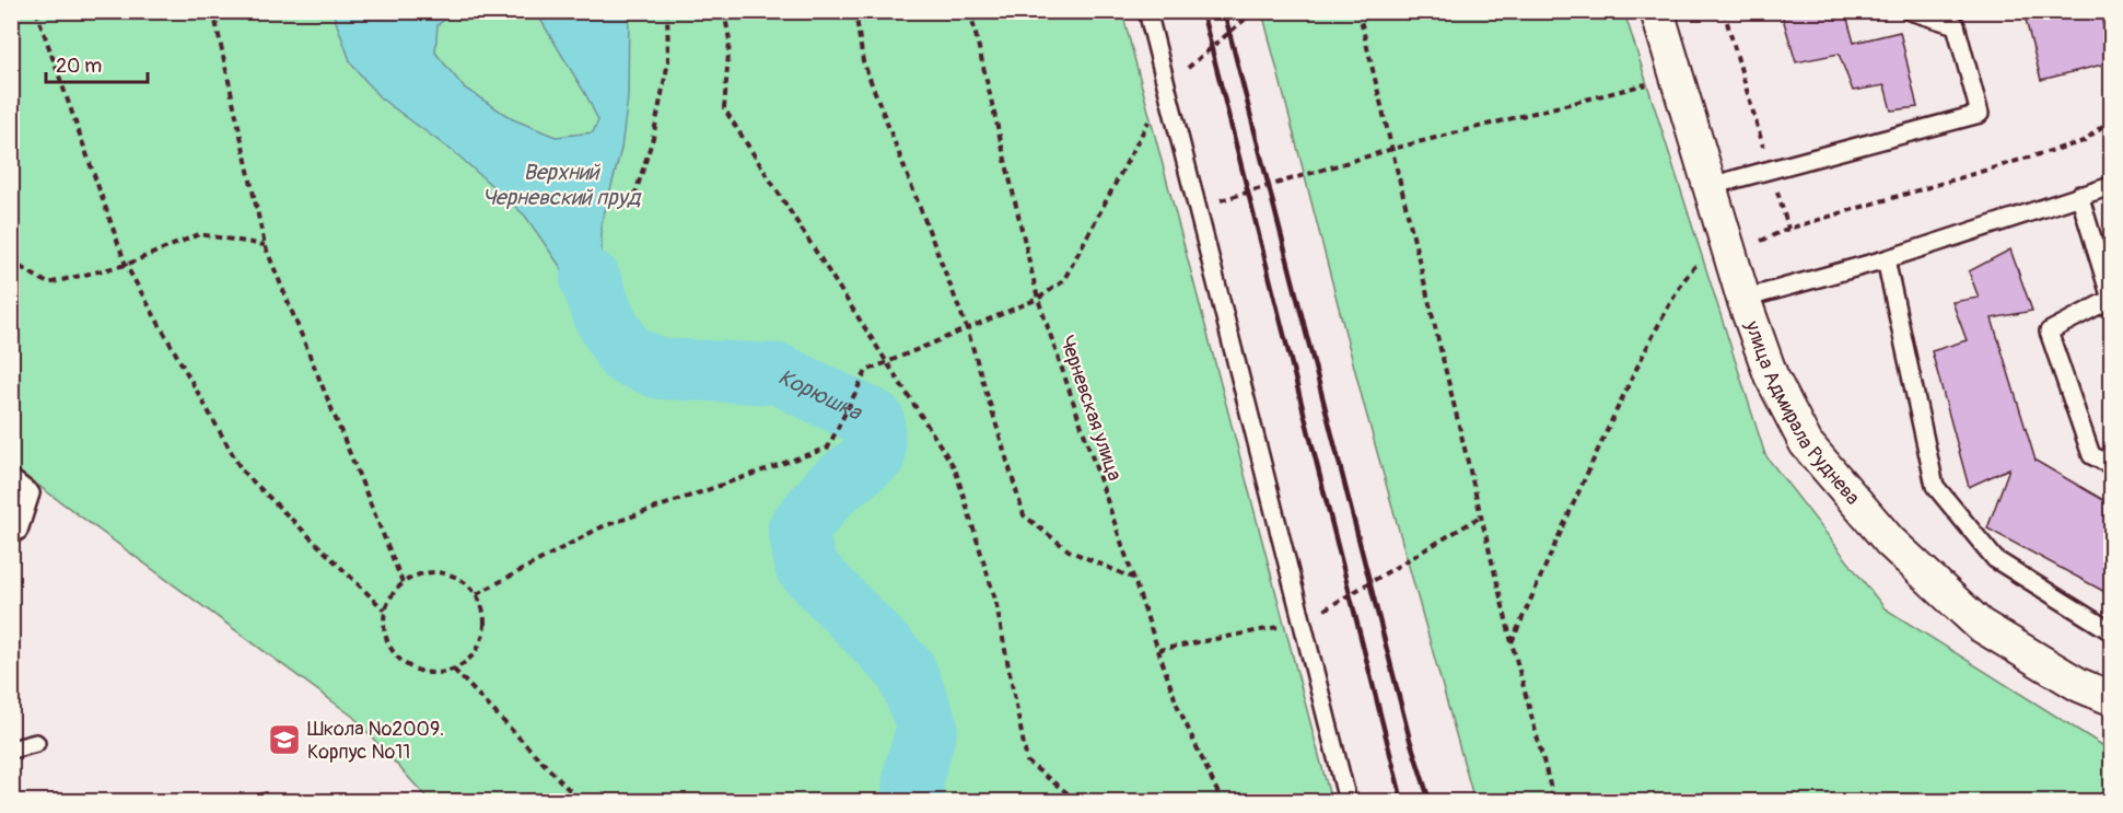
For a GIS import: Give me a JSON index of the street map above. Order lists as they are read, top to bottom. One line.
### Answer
{"streets":{"street":["улица Адмирала Руднева"],"path":["Черневская улица"]},"water":["Верхний Черневский пруд","Корюшка"],"places":{"school or university":["Школа №2009. Корпус №11"]},"scale_bar":"20 m"}
